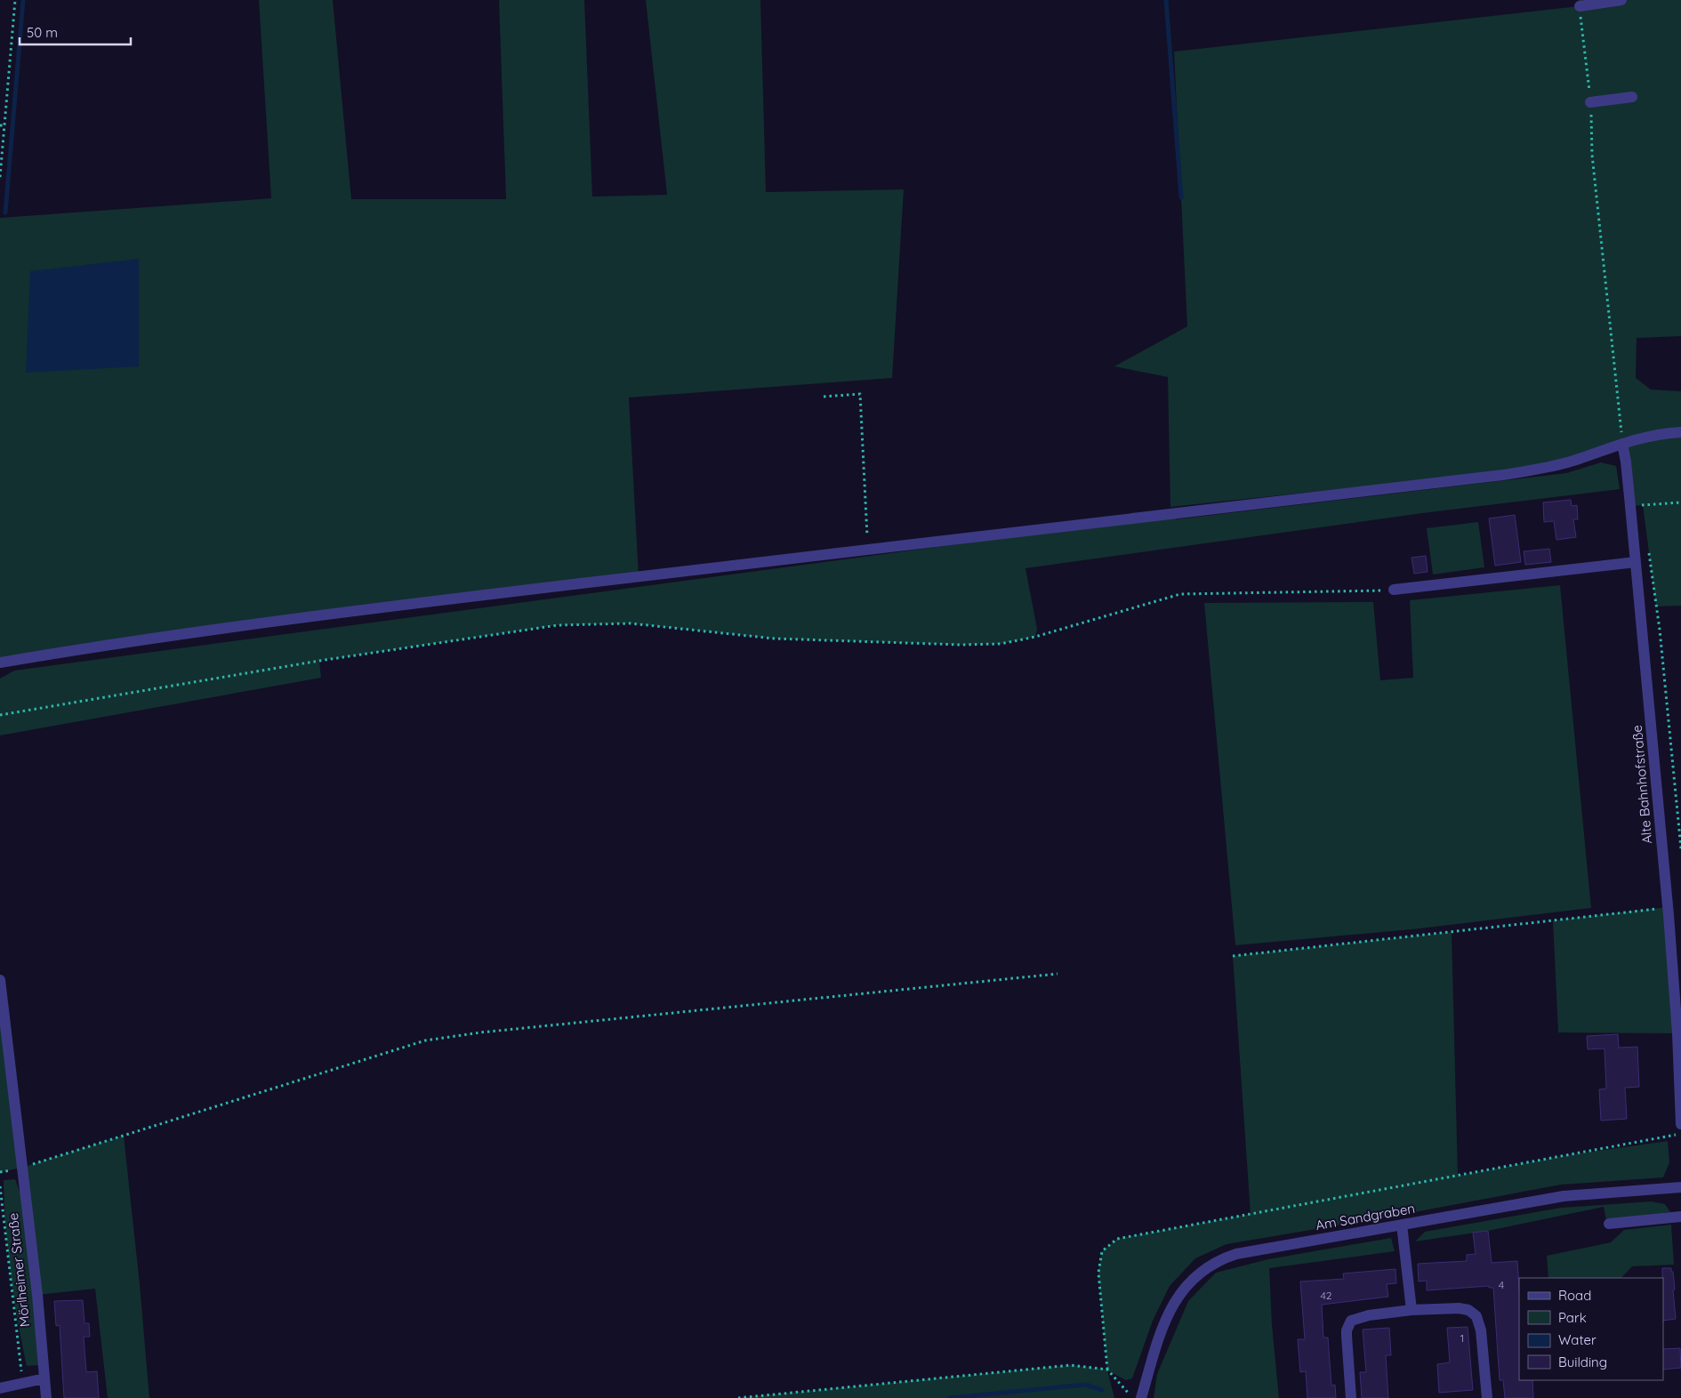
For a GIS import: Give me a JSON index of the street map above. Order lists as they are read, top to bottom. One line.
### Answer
{"streets":{"street":["Alte Bahnhofstraße","Am Sandgraben","Mörlheimer Straße"]},"house_numbers":["4","42","1"],"legend":["Road","Park","Water","Building"],"scale_bar":"50 m"}
